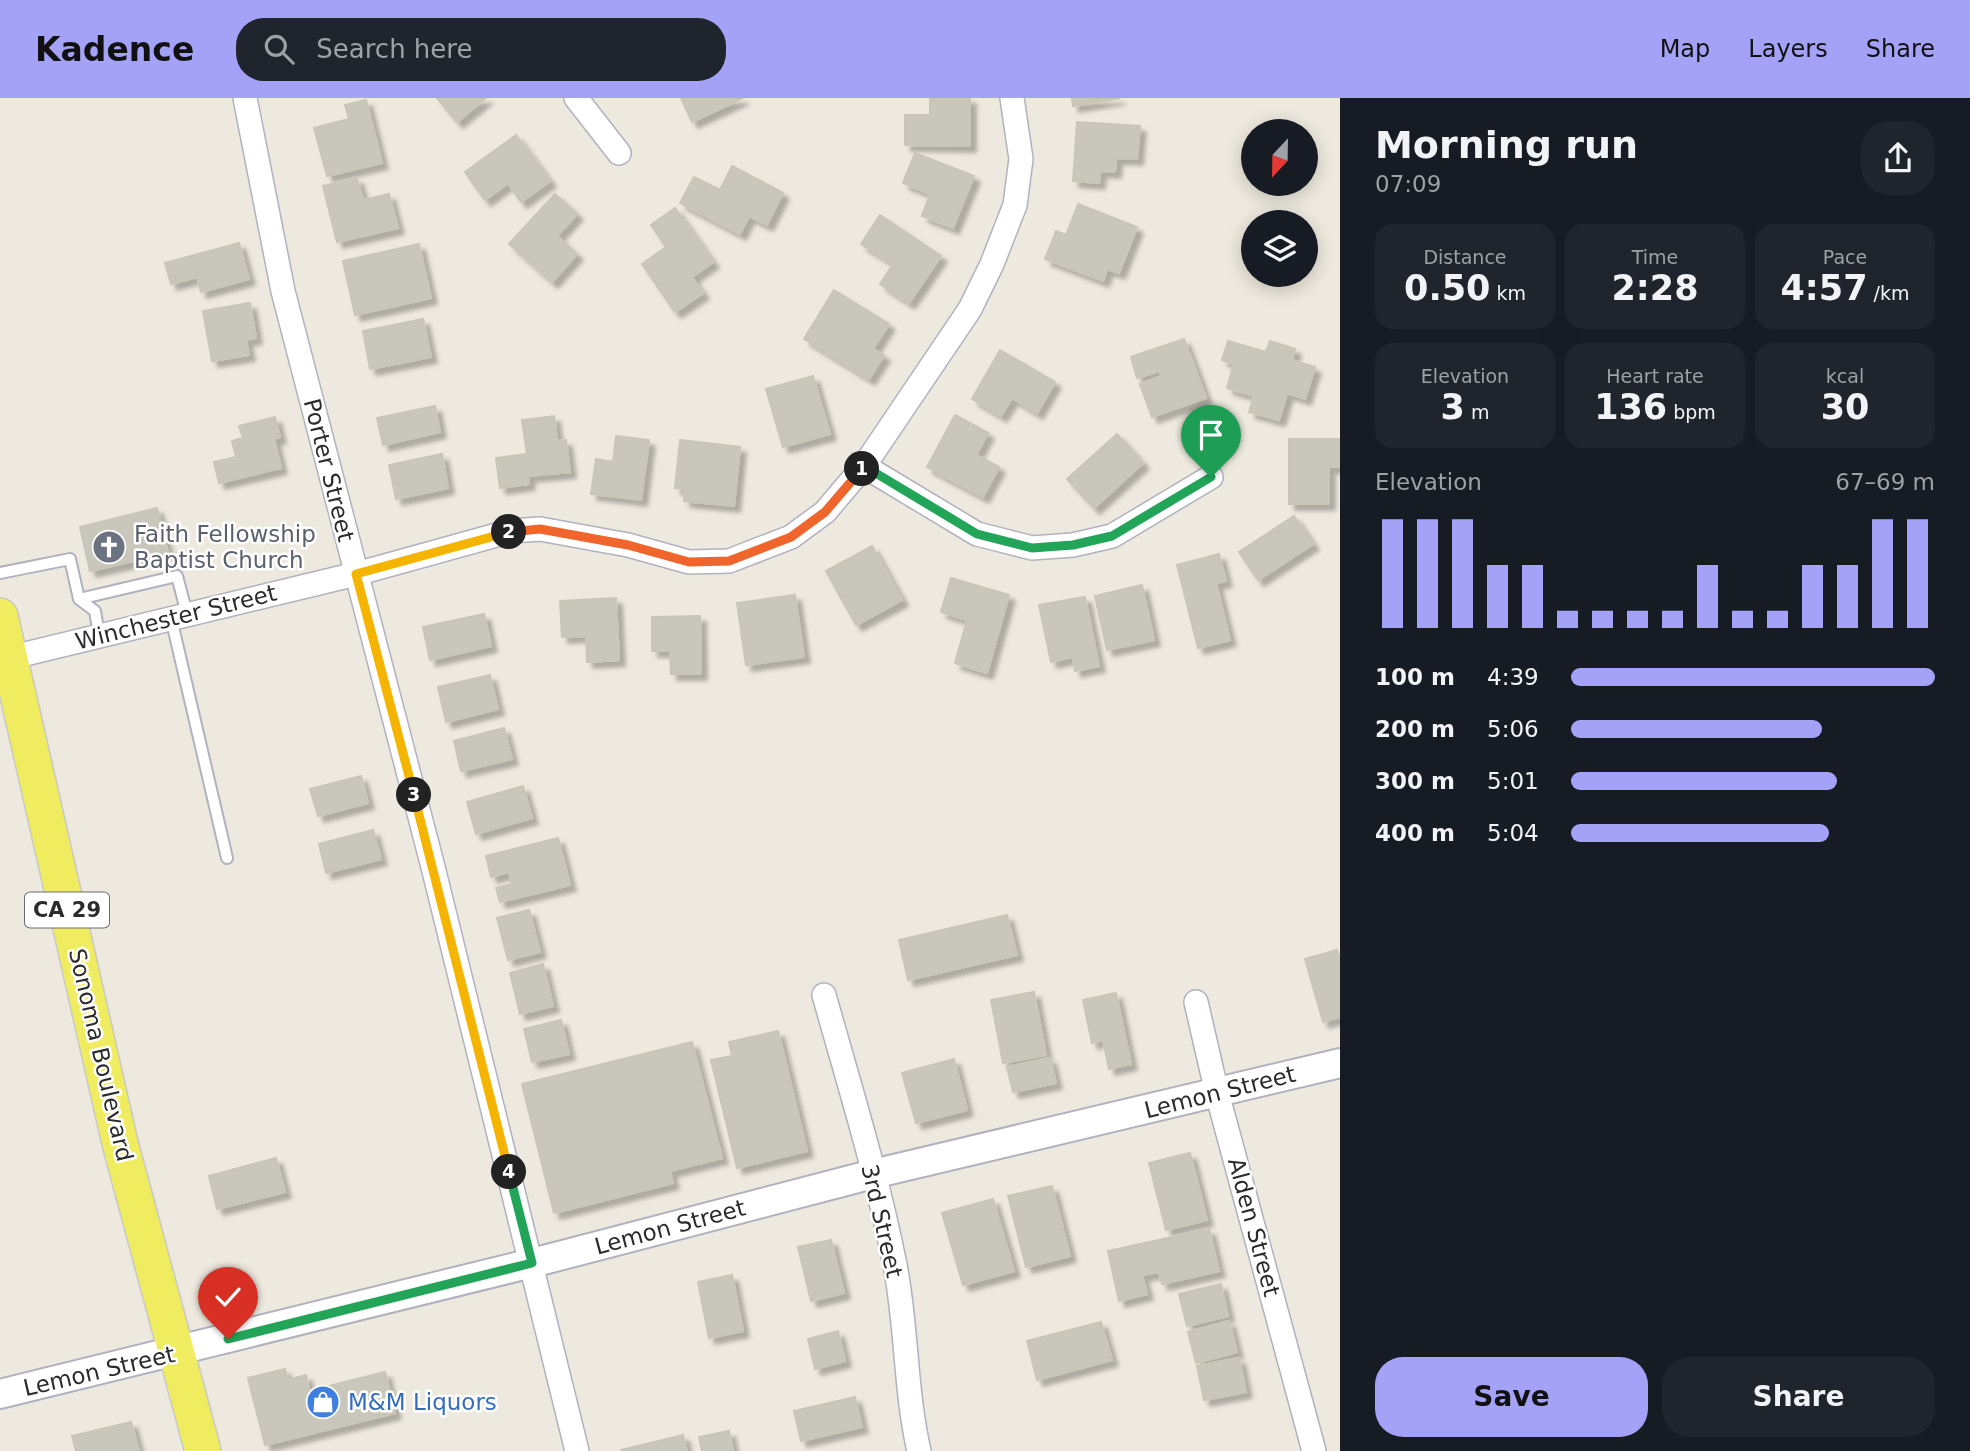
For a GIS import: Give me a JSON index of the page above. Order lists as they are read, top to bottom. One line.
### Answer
{"streets":{"main road":["CA 29","Sonoma Boulevard"],"street":["Porter Street","Winchester Street","Lemon Street","3rd Street","Alden Street"]},"crossings":[["Porter Street","Winchester Street"],["Porter Street","Lemon Street"],["Winchester Street","Sonoma Boulevard"],["Sonoma Boulevard","Lemon Street"],["Lemon Street","3rd Street"],["Lemon Street","Alden Street"]],"places":{"church":["Faith Fellowship Baptist Church"],"shop":["M&M Liquors"]},"north":"bottom","page":{"header":"Kadence","search":"Search here","nav":["Map","Layers","Share"],"heading":["Morning run","07:09"],"stats":[["Distance","0.50 km"],["Time","2:28"],["Pace","4:57 /km"],["Elevation","3 m"],["Heart rate","136 bpm"],["kcal","30"]],"pins":["1","2","3","4"],"chart":["Elevation","67–69 m"],"list":[{"name":"100 m","note":"4:39"},{"name":"200 m","note":"5:06"},{"name":"300 m","note":"5:01"},{"name":"400 m","note":"5:04"}],"buttons":["Save","Share"]}}
